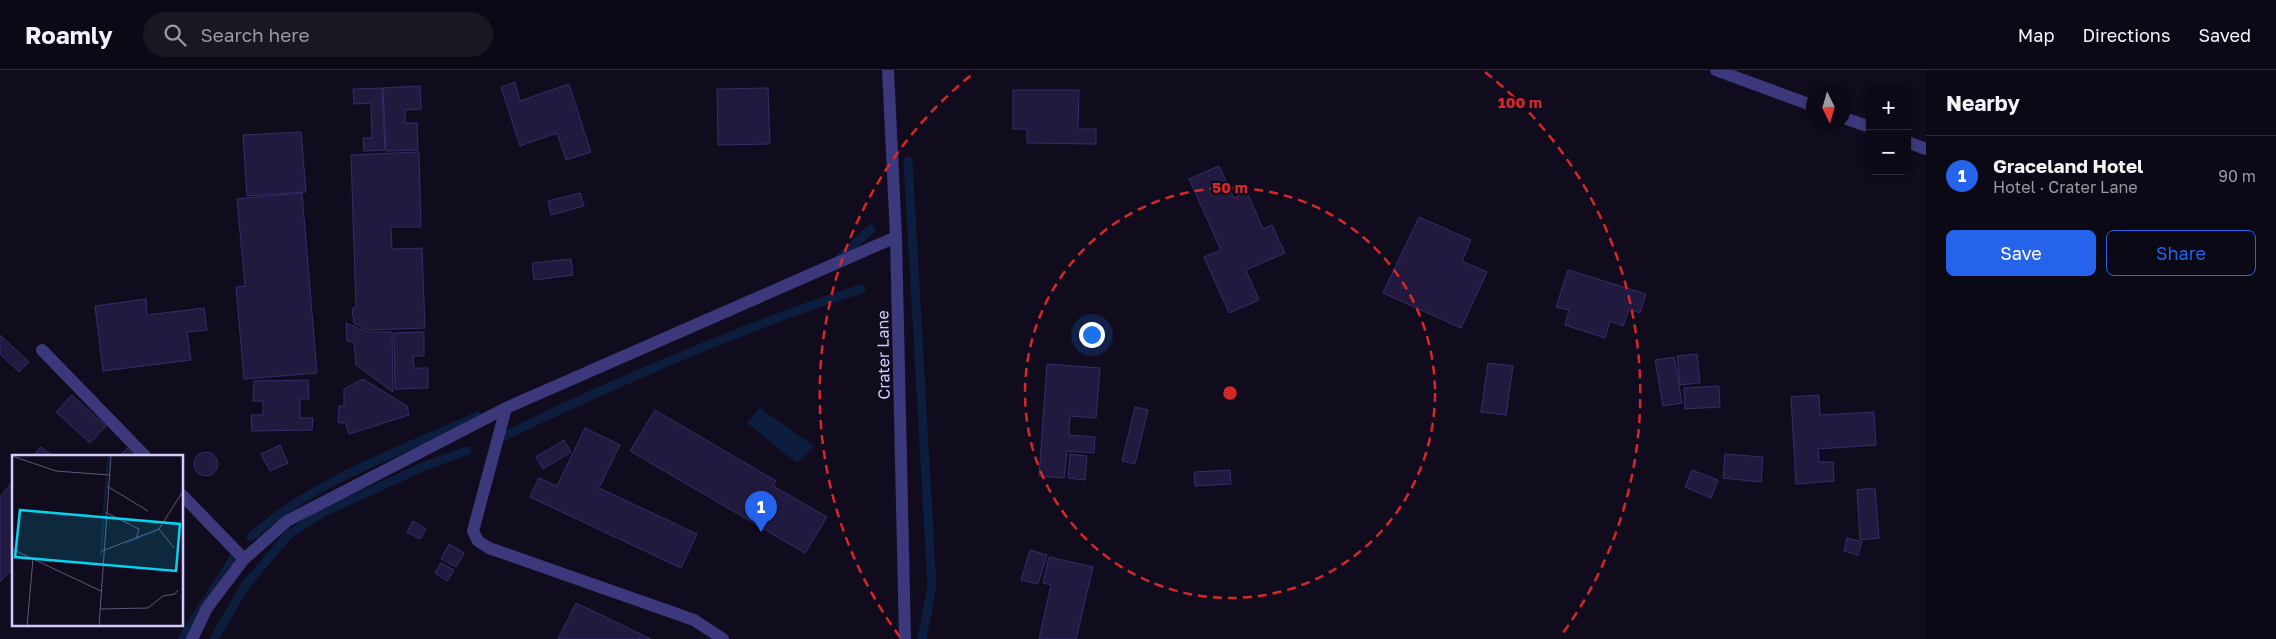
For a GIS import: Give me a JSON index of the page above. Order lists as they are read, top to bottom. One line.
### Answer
{"streets":{"street":["Crater Lane"]},"north":"bottom","page":{"header":"Roamly","search":"Search here","nav":["Map","Directions","Saved"],"heading":"Nearby","map_buttons":["+","−"],"list":[{"mark":"1","name":"Graceland Hotel","note":"Hotel · Crater Lane","value":"90 m"}],"buttons":["Save","Share"],"pins":"1"},"rings":["100 m","50 m"]}
